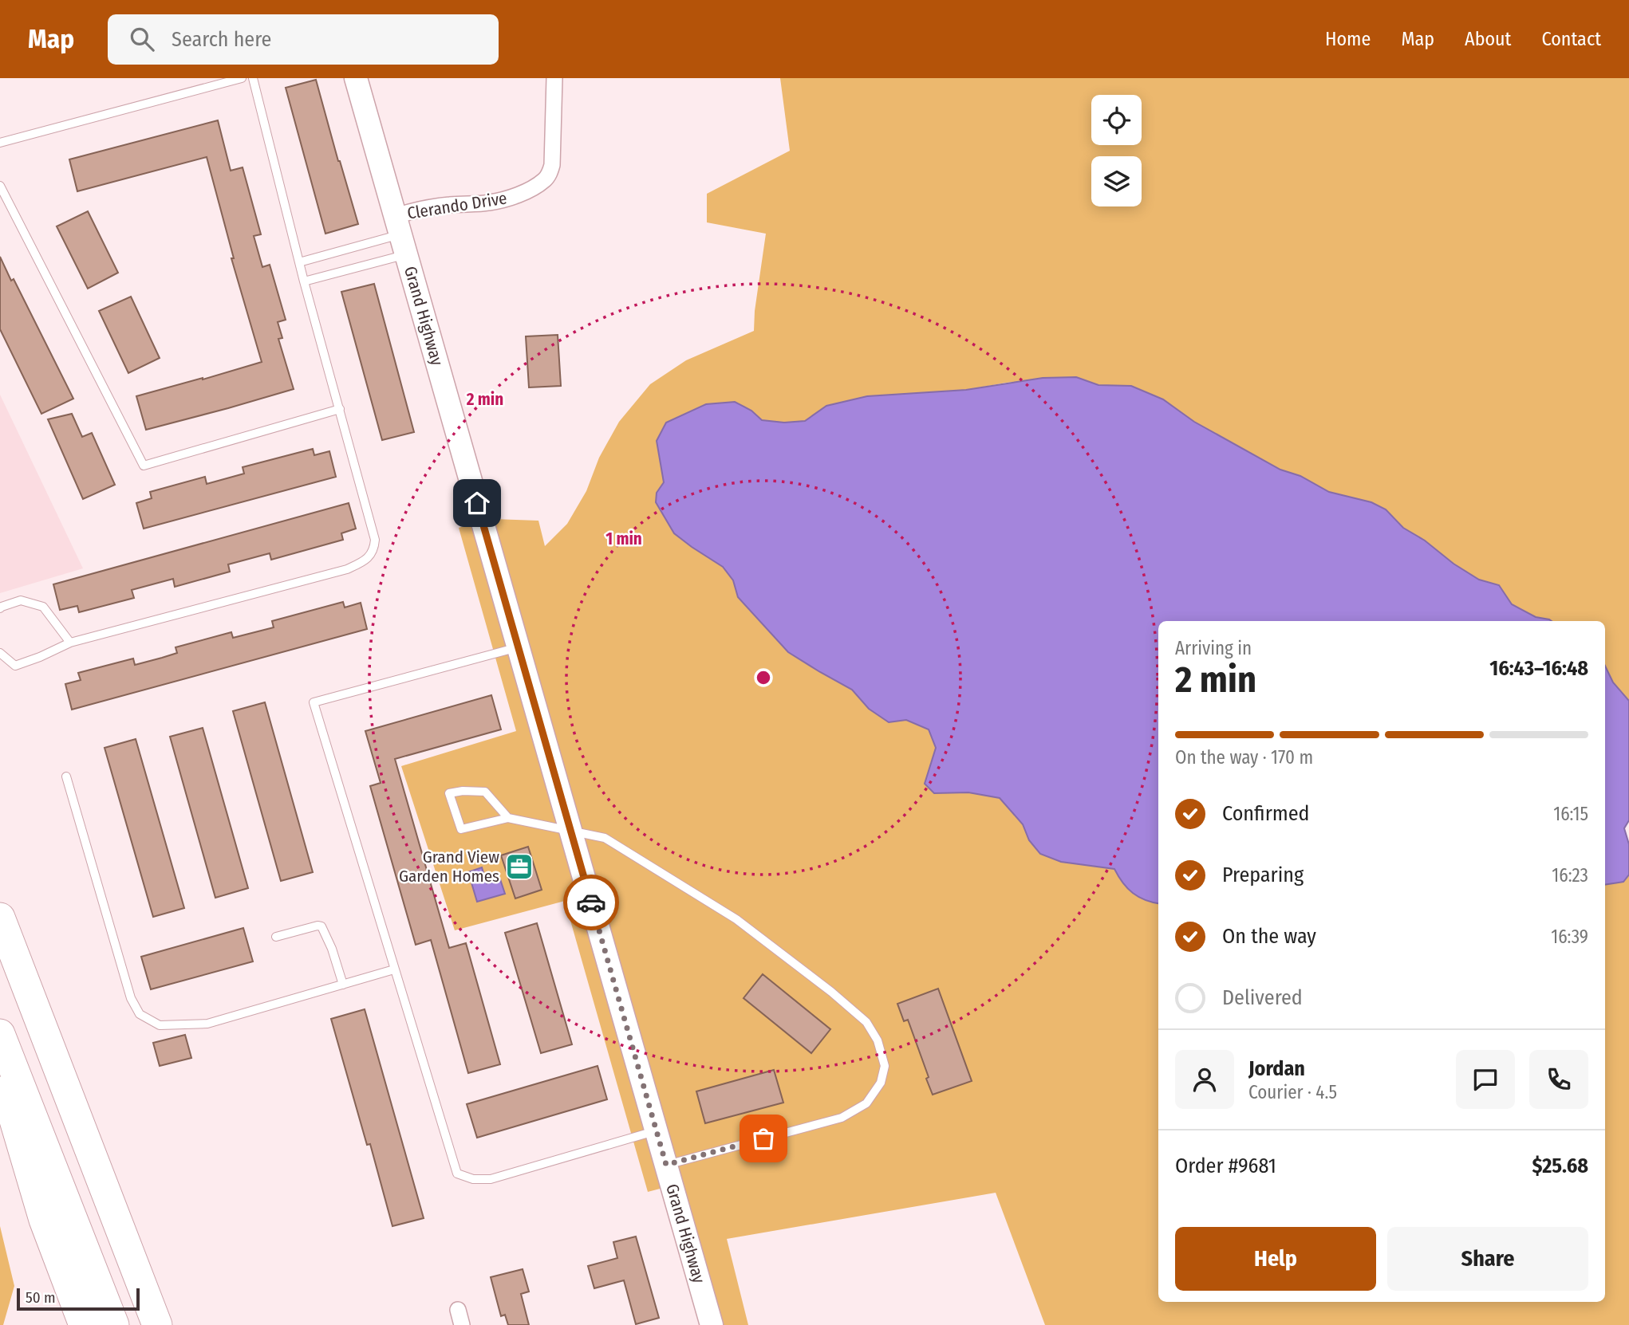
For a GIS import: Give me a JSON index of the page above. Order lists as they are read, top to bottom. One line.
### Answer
{"streets":{"street":["Clerando Drive","Grand Highway"]},"crossings":[["Clerando Drive","Grand Highway"]],"places":{"office":["Grand View Garden Homes"]},"scale_bar":"50 m","page":{"header":"Map","search":"Search here","nav":["Home","Map","About","Contact"],"heading":["2 min","Arriving in","16:43–16:48"],"panel":["Jordan","Courier · 4.5","Order #9681","$25.68"],"bar":"On the way · 170 m","list":[["Confirmed","16:15"],["Preparing","16:23"],["On the way","16:39"],"Delivered"],"buttons":["Help","Share"],"scale":"50 m"},"rings":["2 min","1 min"]}
